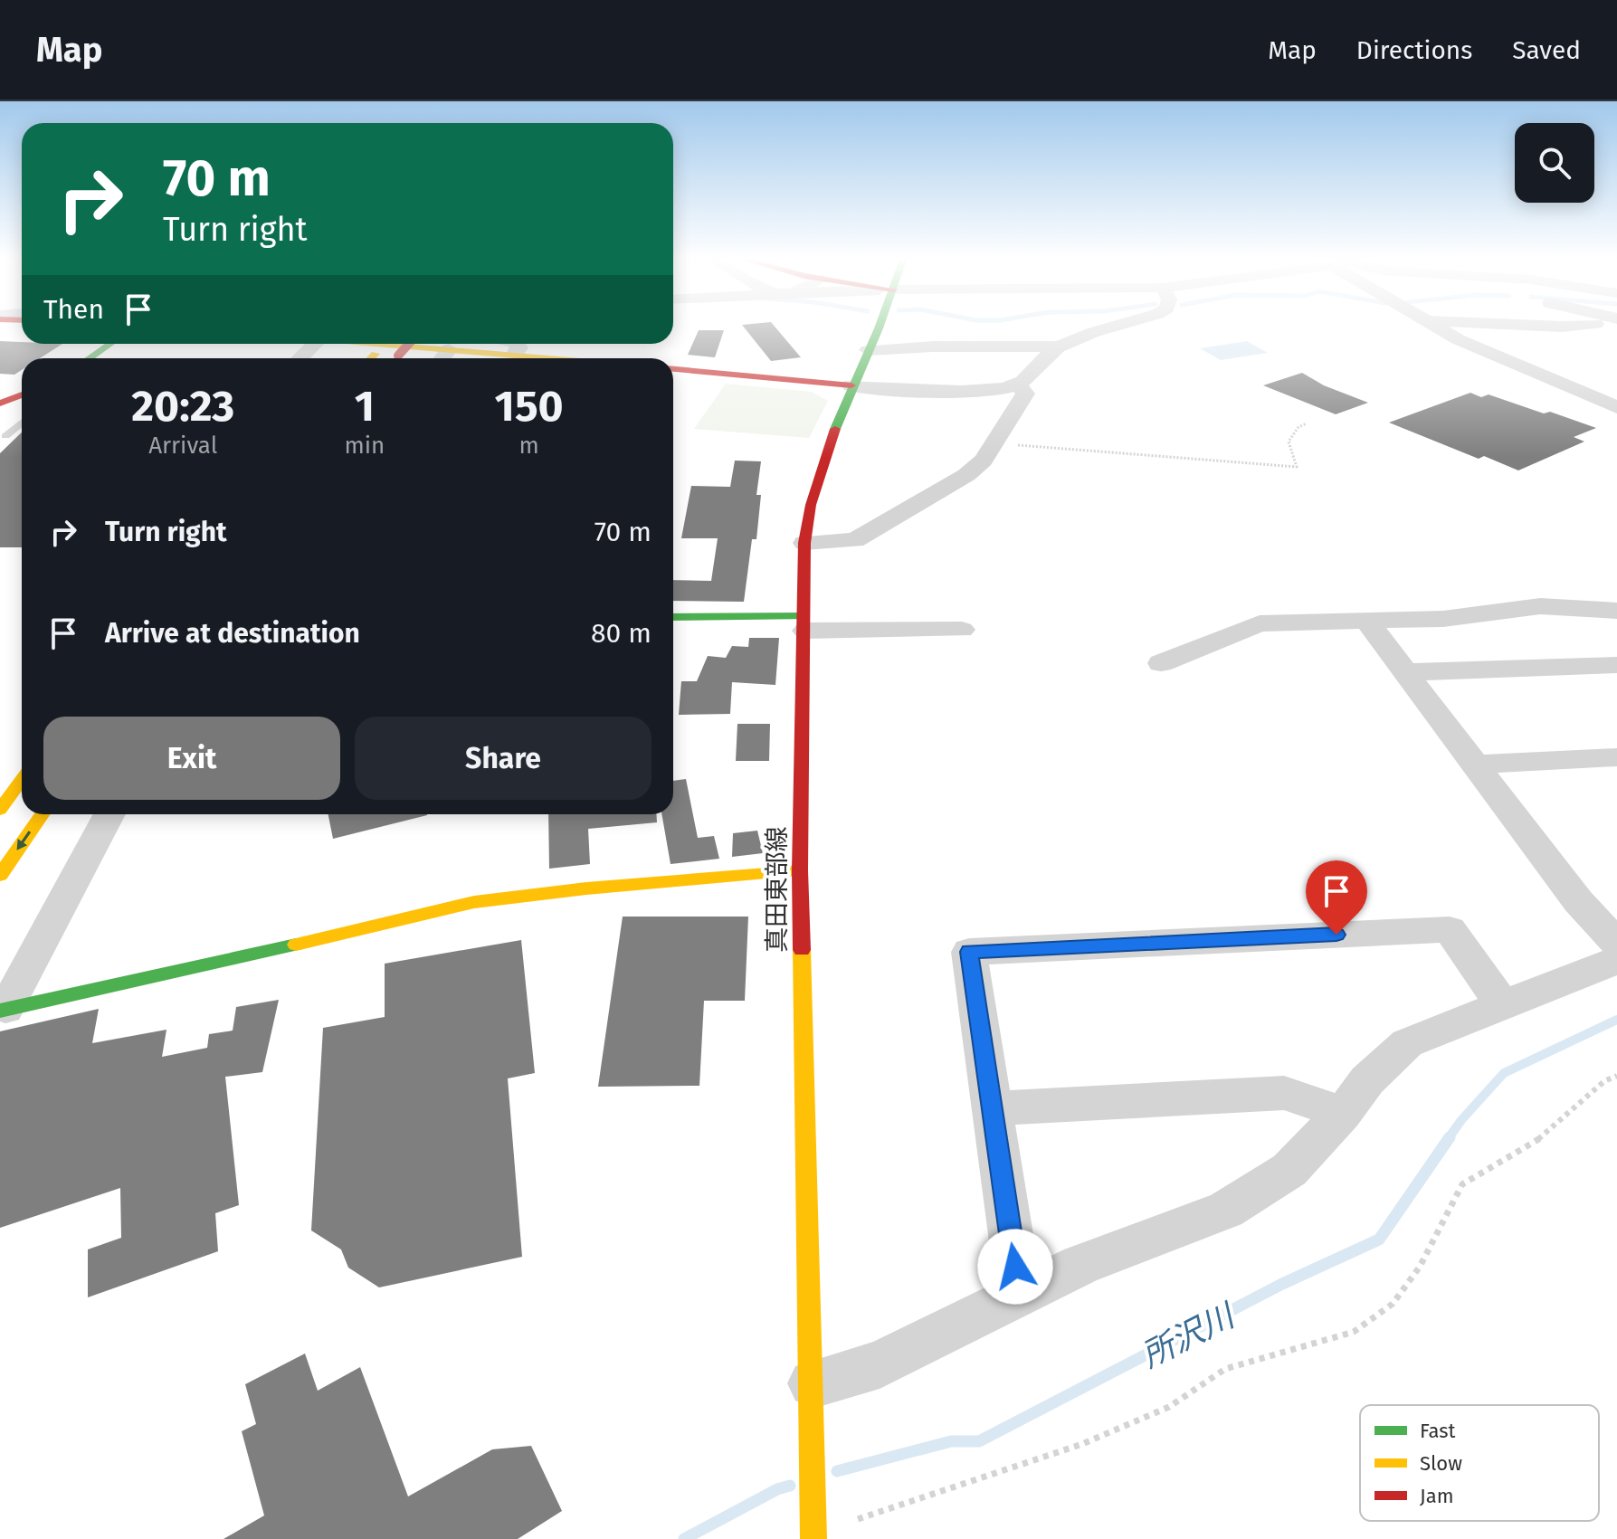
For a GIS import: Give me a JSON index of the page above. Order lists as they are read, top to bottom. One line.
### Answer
{"streets":{"main road":["真田東部線"]},"water":["所沢川"],"legend":["Fast","Slow","Jam"],"page":{"header":"Map","nav":["Map","Directions","Saved"],"turn":["70 m","Turn right"],"then":"Then","eta":["20:23","Arrival","1","min","150","m"],"list":[{"name":"Turn right","value":"70 m"},{"name":"Arrive at destination","value":"80 m"}],"buttons":["Exit","Share"]}}
